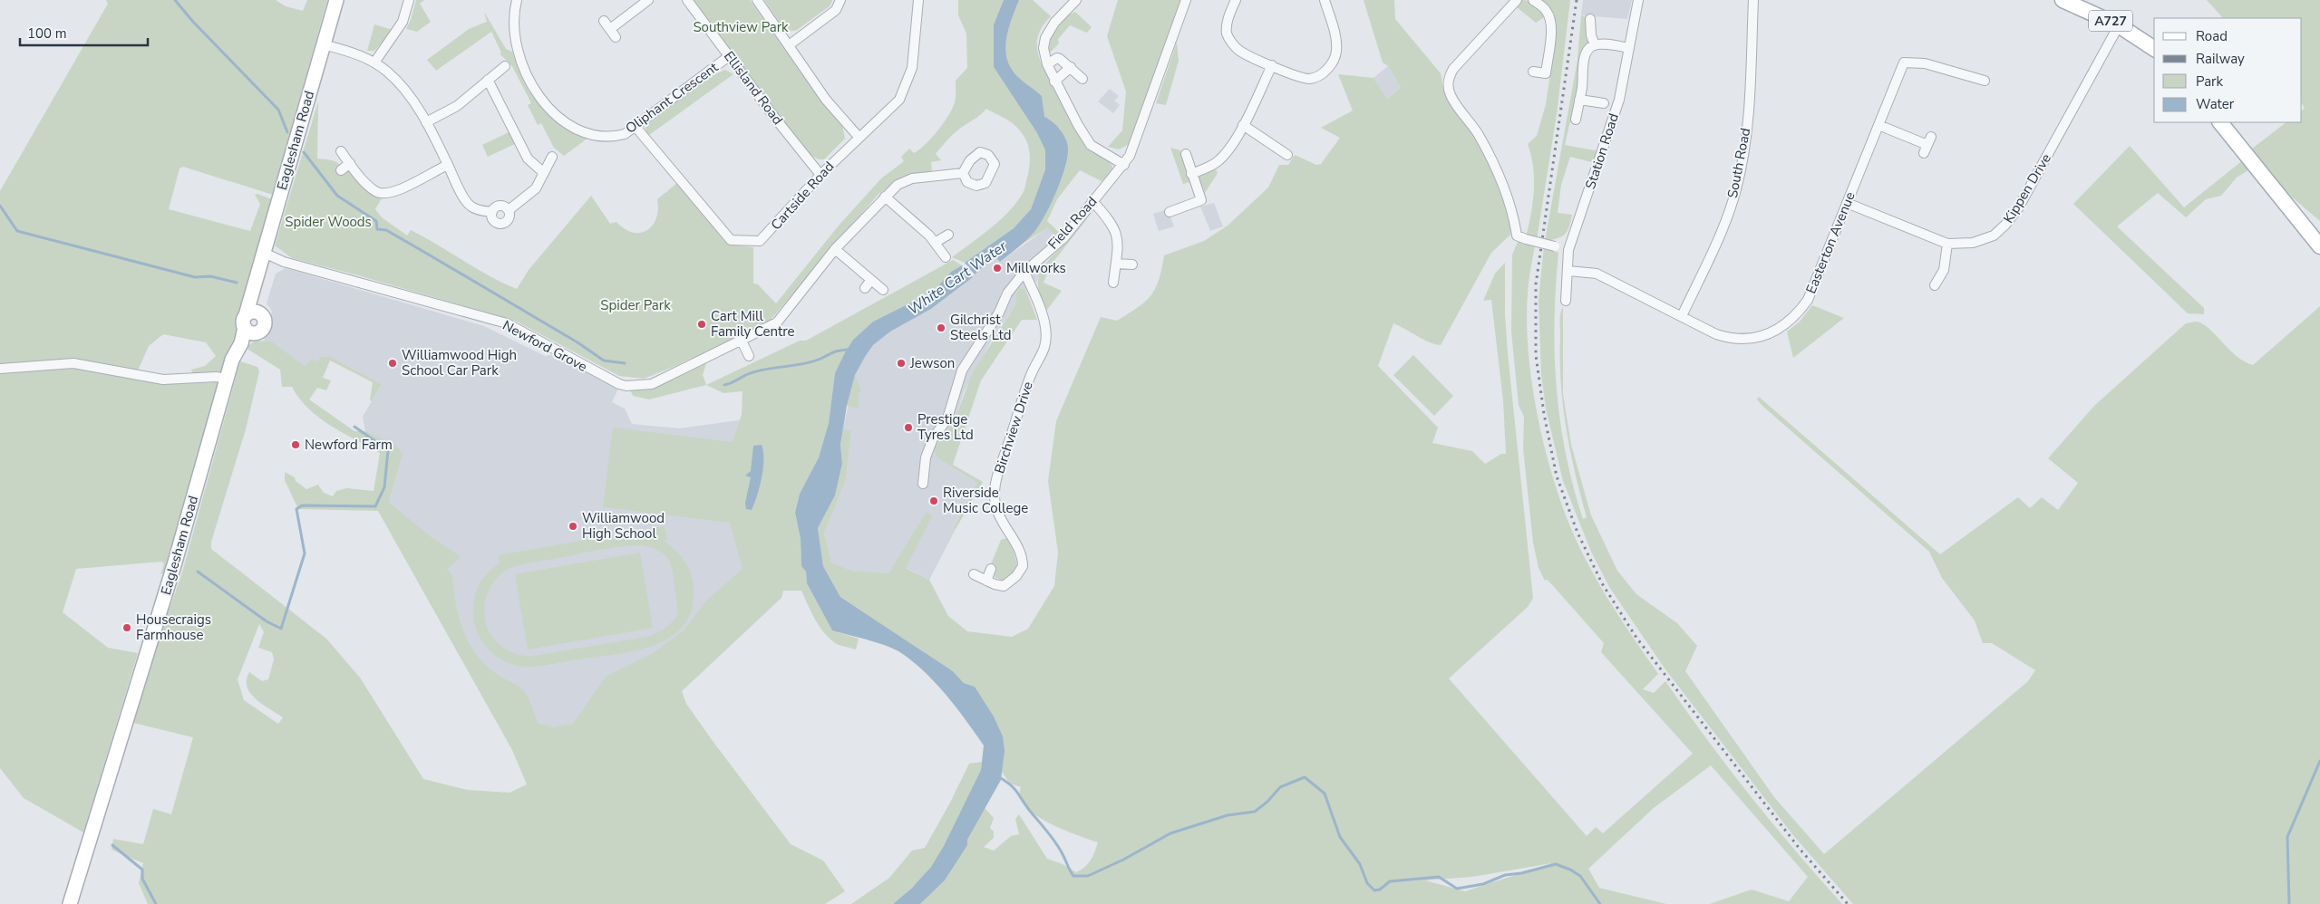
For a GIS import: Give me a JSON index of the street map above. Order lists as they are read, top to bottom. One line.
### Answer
{"streets":{"main road":["A727","Eaglesham Road"],"street":["Ellisland Road","Oliphant Crescent","Station Road","South Road","Kippen Drive","Cartside Road","Field Road","Easterton Avenue","Newford Grove","Birchview Drive"]},"crossings":[["A727","Kippen Drive"],["Ellisland Road","Oliphant Crescent"],["Ellisland Road","Cartside Road"],["Oliphant Crescent","Cartside Road"],["Eaglesham Road","Newford Grove"],["Station Road","Easterton Avenue"],["South Road","Easterton Avenue"],["Kippen Drive","Easterton Avenue"],["Field Road","Birchview Drive"]],"water":["White Cart Water"],"parks":["Southview Park","Spider Woods","Spider Park"],"places":["Millworks","Cart Mill Family Centre","Gilchrist Steels Ltd","Williamwood High School Car Park","Jewson","Prestige Tyres Ltd","Newford Farm","Riverside Music College","Williamwood High School","Housecraigs Farmhouse"],"legend":["Road","Railway","Park","Water"],"scale_bar":"100 m"}
